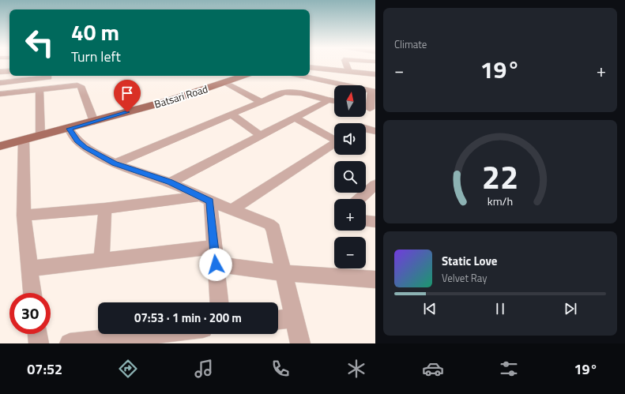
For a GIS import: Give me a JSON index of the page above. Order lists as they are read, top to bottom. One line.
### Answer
{"streets":{"main road":["Batsari Road"]},"north":"top","page":{"tile":"Climate","turn":["40 m","Turn left"],"heat":["−","19°","+"],"map_buttons":["+","−"],"song":["Static Love","Velvet Ray"],"limit":"30","trip":"07:53 · 1 min · 200 m","tabs":["07:52","19°"],"gauge":["22","km/h"]}}
